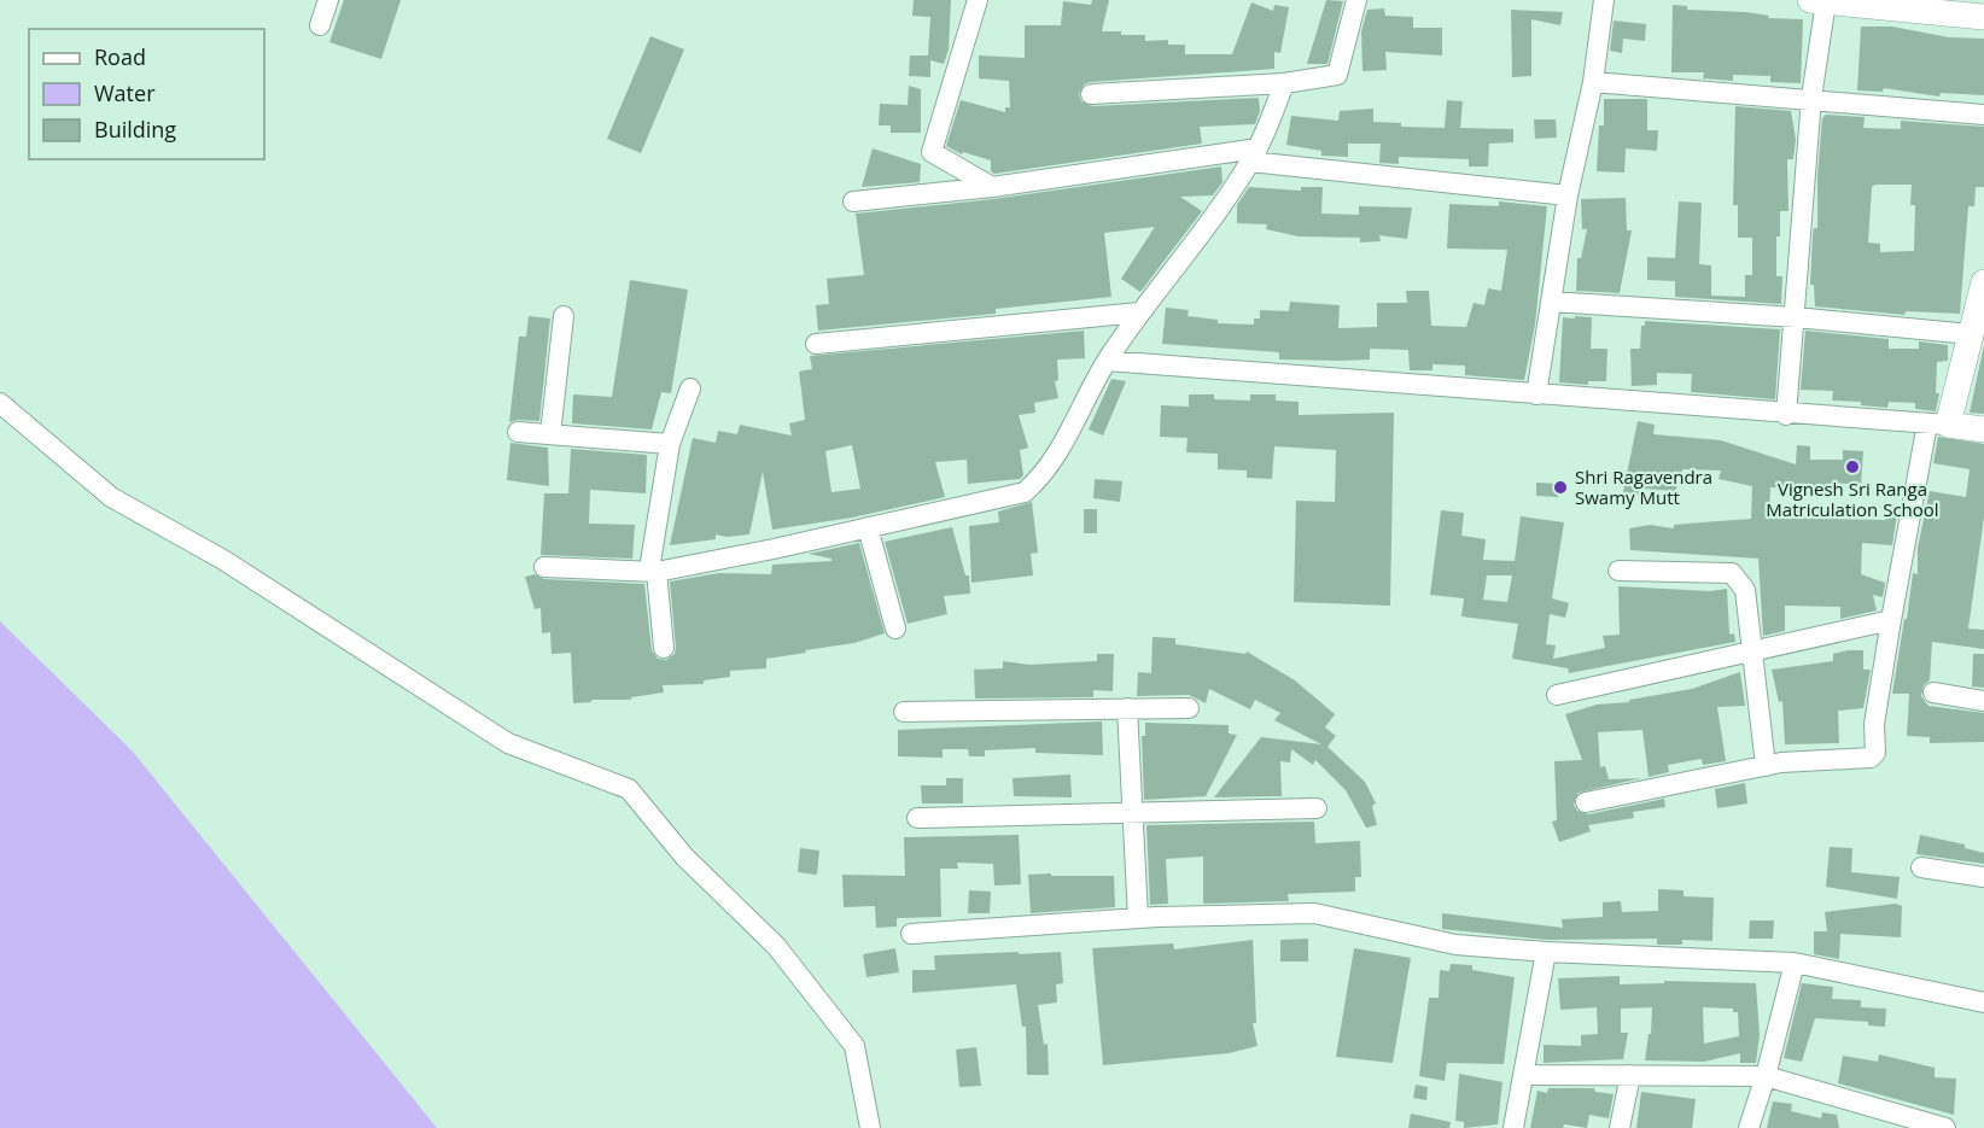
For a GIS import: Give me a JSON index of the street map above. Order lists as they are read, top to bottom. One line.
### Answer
{"places":["Vignesh Sri Ranga Matriculation School","Shri Ragavendra Swamy Mutt"],"legend":["Road","Water","Building"]}
